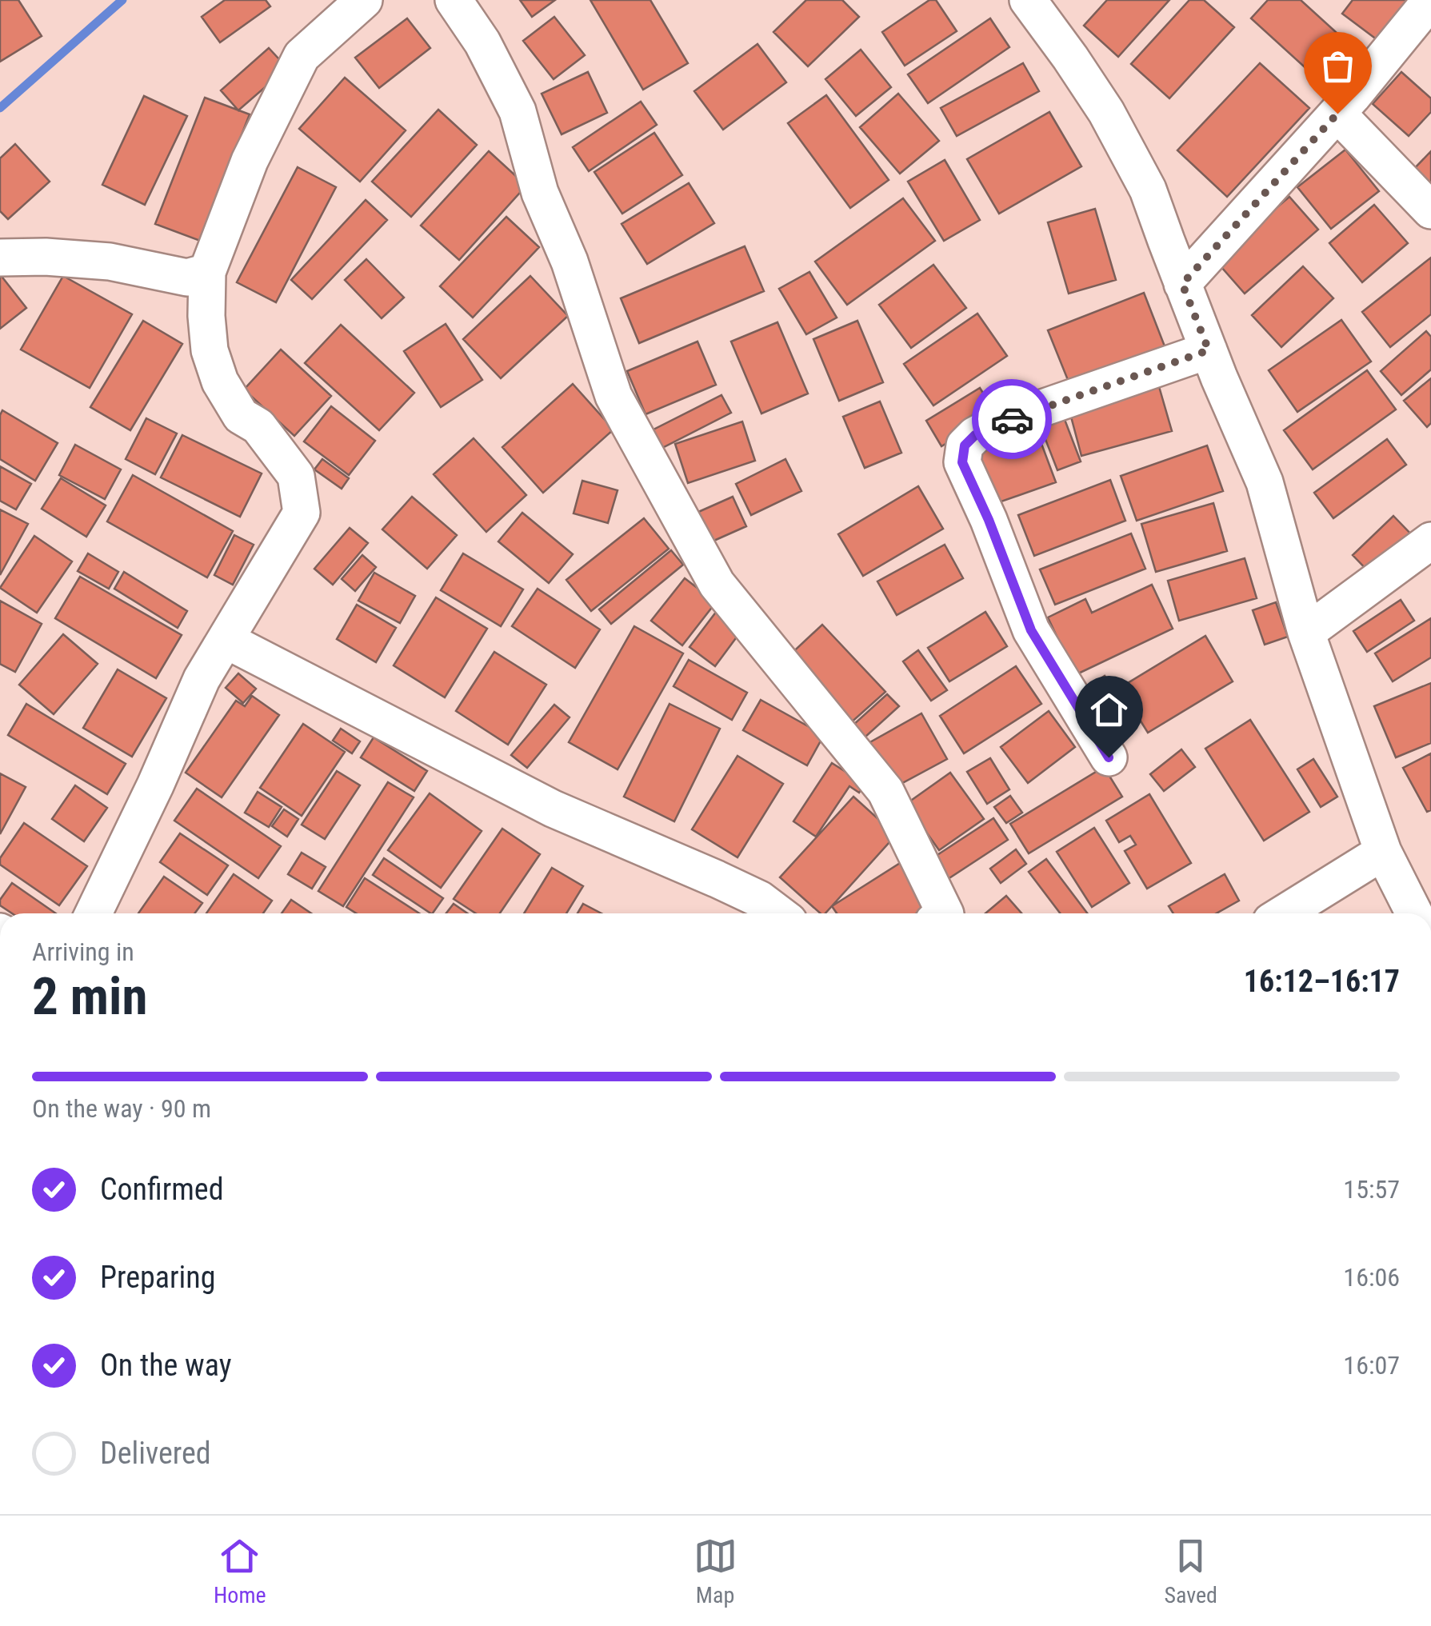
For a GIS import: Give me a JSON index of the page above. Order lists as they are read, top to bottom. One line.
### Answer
{"page":{"heading":["2 min","Arriving in","16:12–16:17"],"bar":"On the way · 90 m","list":[["Confirmed","15:57"],["Preparing","16:06"],["On the way","16:07"],"Delivered"],"tabs":["Home","Map","Saved"]}}
